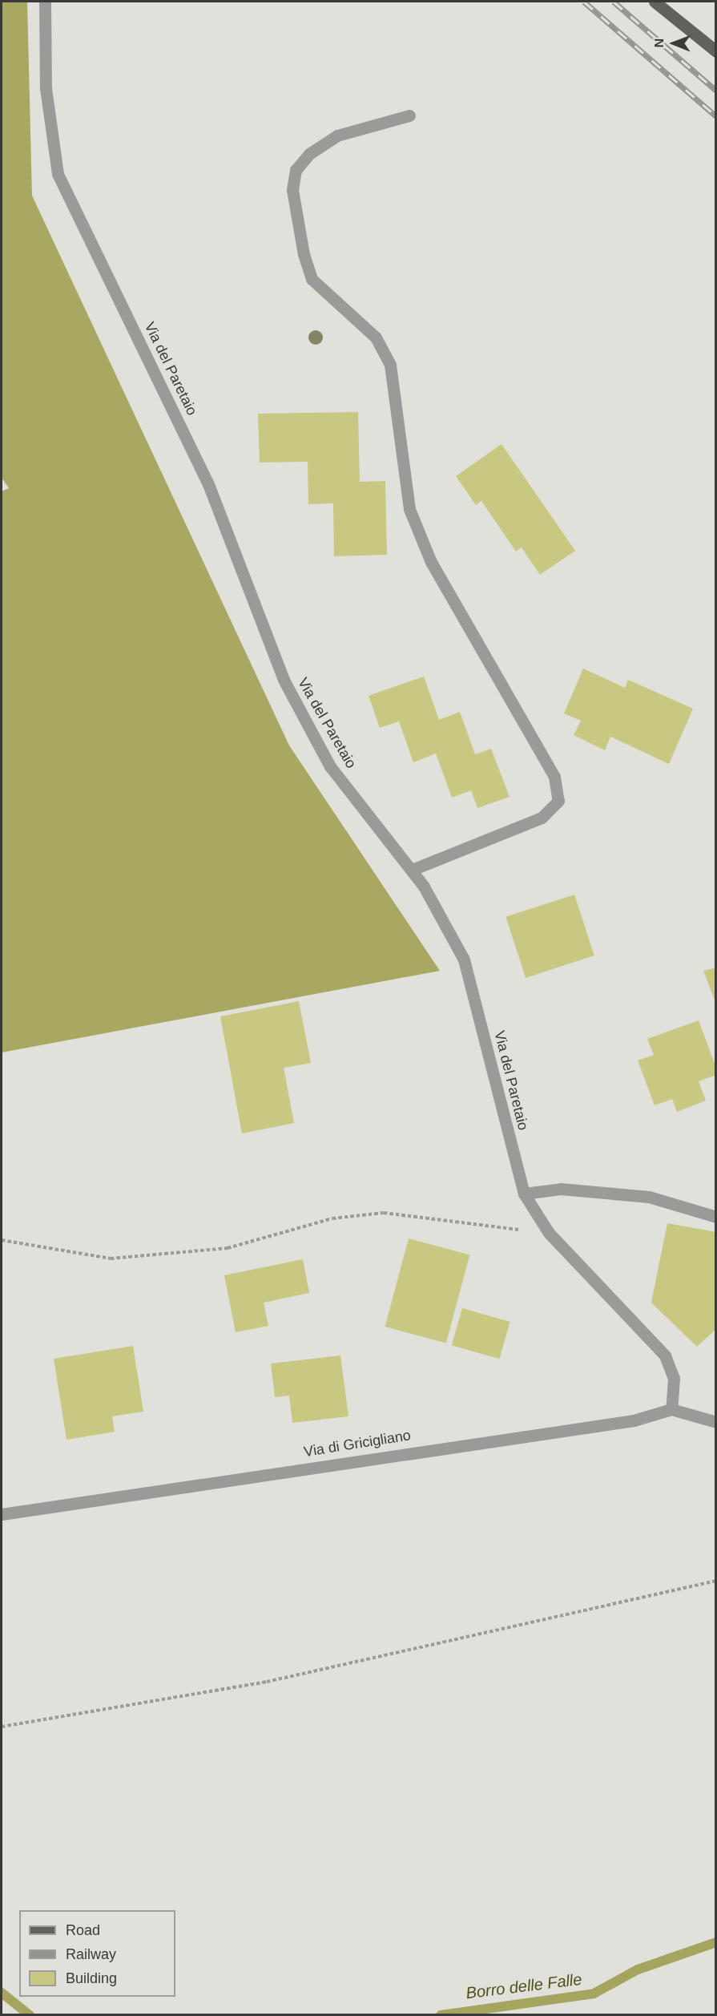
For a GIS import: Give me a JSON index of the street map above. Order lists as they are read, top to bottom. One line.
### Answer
{"streets":{"street":["Via del Paretaio","Via di Gricigliano"]},"crossings":[["Via del Paretaio","Via di Gricigliano"]],"water":["Borro delle Falle"],"legend":["Road","Railway","Building"],"north":"left"}
